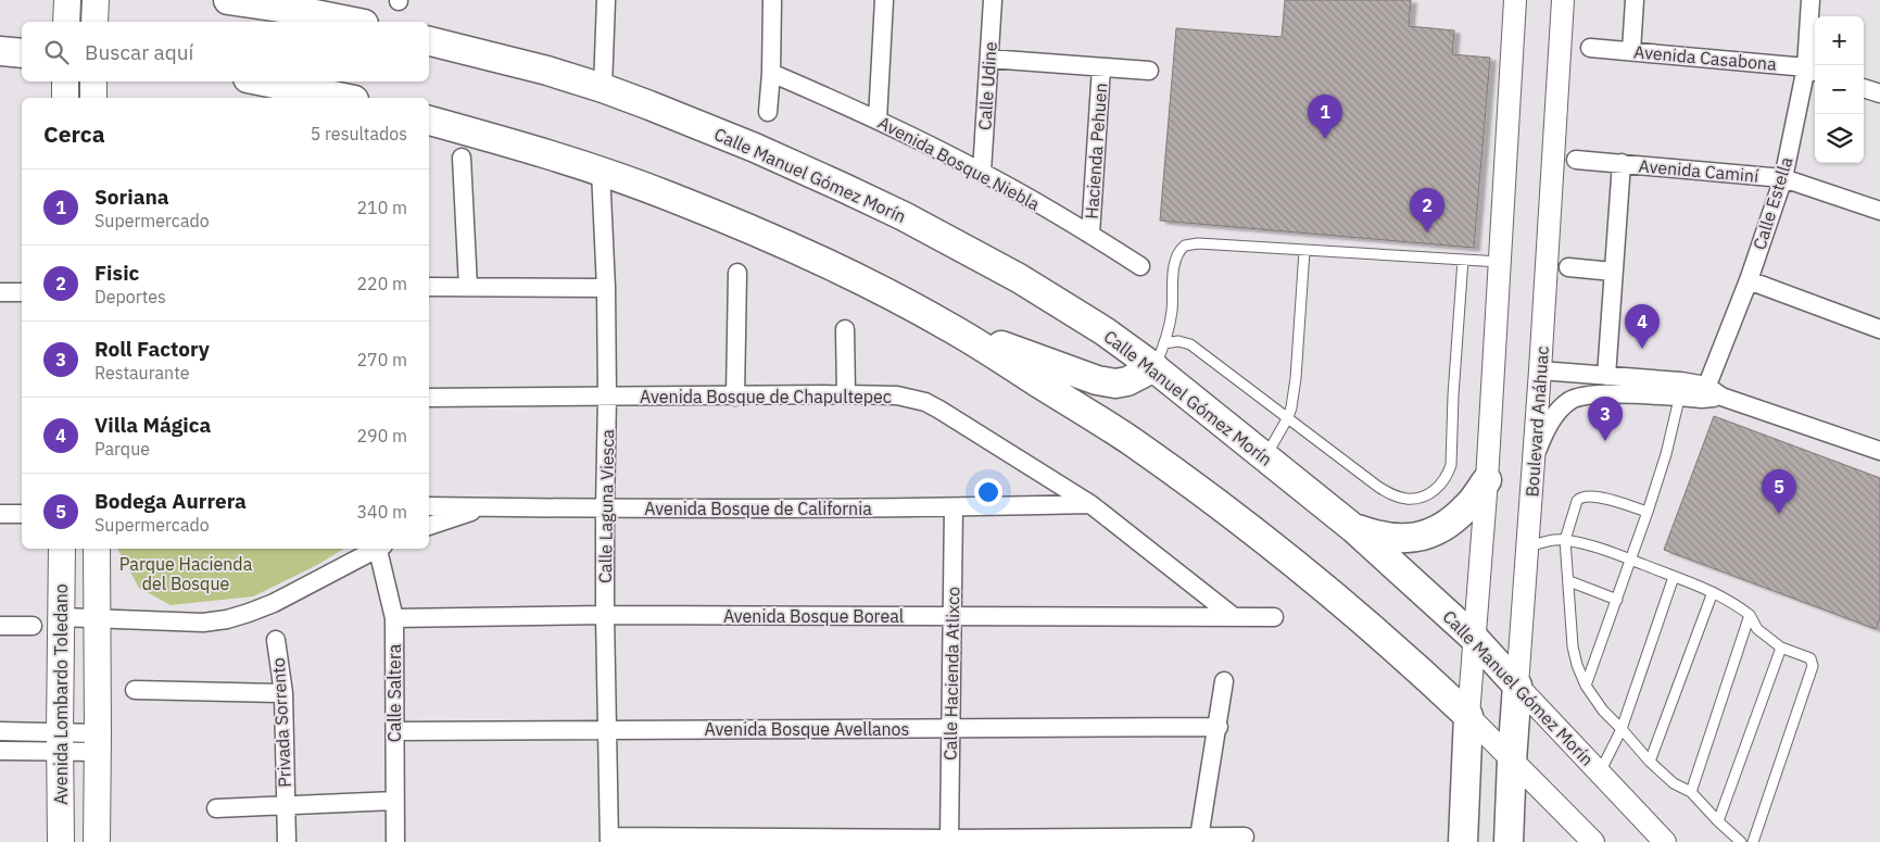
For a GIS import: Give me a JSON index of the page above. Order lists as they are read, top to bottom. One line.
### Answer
{"streets":{"main road":["Calle Manuel Gómez Morín","Boulevard Anáhuac","Avenida Lombardo Toledano"],"street":["Avenida Casabona","Calle Udine","Hacienda Pehuen","Avenida Bosque Niebla","Avenida Caminí","Calle Estella","Avenida Bosque de Chapultepec","Calle Laguna Viesca","Avenida Bosque de California","Avenida Bosque Boreal","Calle Hacienda Atlixco","Calle Saltera","Privada Sorrento","Avenida Bosque Avellanos"]},"crossings":[["Avenida Casabona","Calle Estella"],["Calle Udine","Avenida Bosque Niebla"],["Hacienda Pehuen","Avenida Bosque Niebla"],["Avenida Caminí","Calle Estella"],["Calle Manuel Gómez Morín","Boulevard Anáhuac"],["Avenida Bosque de Chapultepec","Calle Laguna Viesca"],["Avenida Bosque de Chapultepec","Avenida Bosque de California"],["Avenida Bosque de Chapultepec","Avenida Bosque Boreal"],["Calle Laguna Viesca","Avenida Bosque de California"],["Calle Laguna Viesca","Avenida Bosque Boreal"],["Calle Laguna Viesca","Avenida Bosque Avellanos"],["Avenida Bosque de California","Calle Hacienda Atlixco"],["Avenida Bosque Boreal","Calle Hacienda Atlixco"],["Avenida Bosque Boreal","Calle Saltera"],["Calle Hacienda Atlixco","Avenida Bosque Avellanos"],["Calle Saltera","Avenida Bosque Avellanos"]],"parks":["Parque Hacienda del Bosque"],"page":{"map_buttons":["+","−"],"search":"Buscar aquí","pins":["1","2","4","3","5"],"heading":["Cerca","5 resultados"],"list":[{"mark":"1","name":"Soriana","note":"Supermercado","value":"210 m"},{"mark":"2","name":"Fisic","note":"Deportes","value":"220 m"},{"mark":"3","name":"Roll Factory","note":"Restaurante","value":"270 m"},{"mark":"4","name":"Villa Mágica","note":"Parque","value":"290 m"},{"mark":"5","name":"Bodega Aurrera","note":"Supermercado","value":"340 m"}]}}
